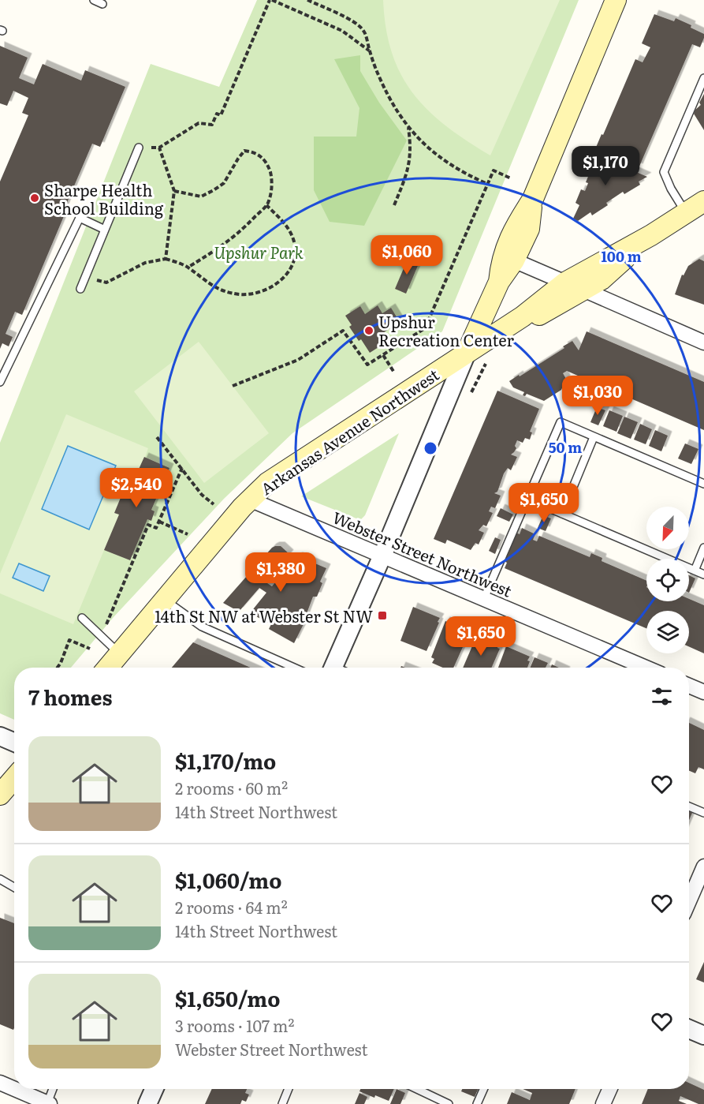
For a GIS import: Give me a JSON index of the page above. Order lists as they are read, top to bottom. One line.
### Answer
{"streets":{"main road":["Arkansas Avenue Northwest"],"street":["Webster Street Northwest"]},"crossings":[["Arkansas Avenue Northwest","Webster Street Northwest"]],"parks":["Upshur Park"],"places":{"other":["Sharpe Health School Building","Upshur Recreation Center"],"transit":["14th St NW at Webster St NW"]},"north":"bottom left","page":{"price":["$1,170","$1,060","$1,030","$2,540","$1,650","$1,380","$1,650"],"heading":"7 homes","list":[{"name":"$1,170/mo","note":"2 rooms · 60 m² · 14th Street Northwest"},{"name":"$1,060/mo","note":"2 rooms · 64 m² · 14th Street Northwest"},{"name":"$1,650/mo","note":"3 rooms · 107 m² · Webster Street Northwest"}]},"rings":["100 m","50 m"]}
